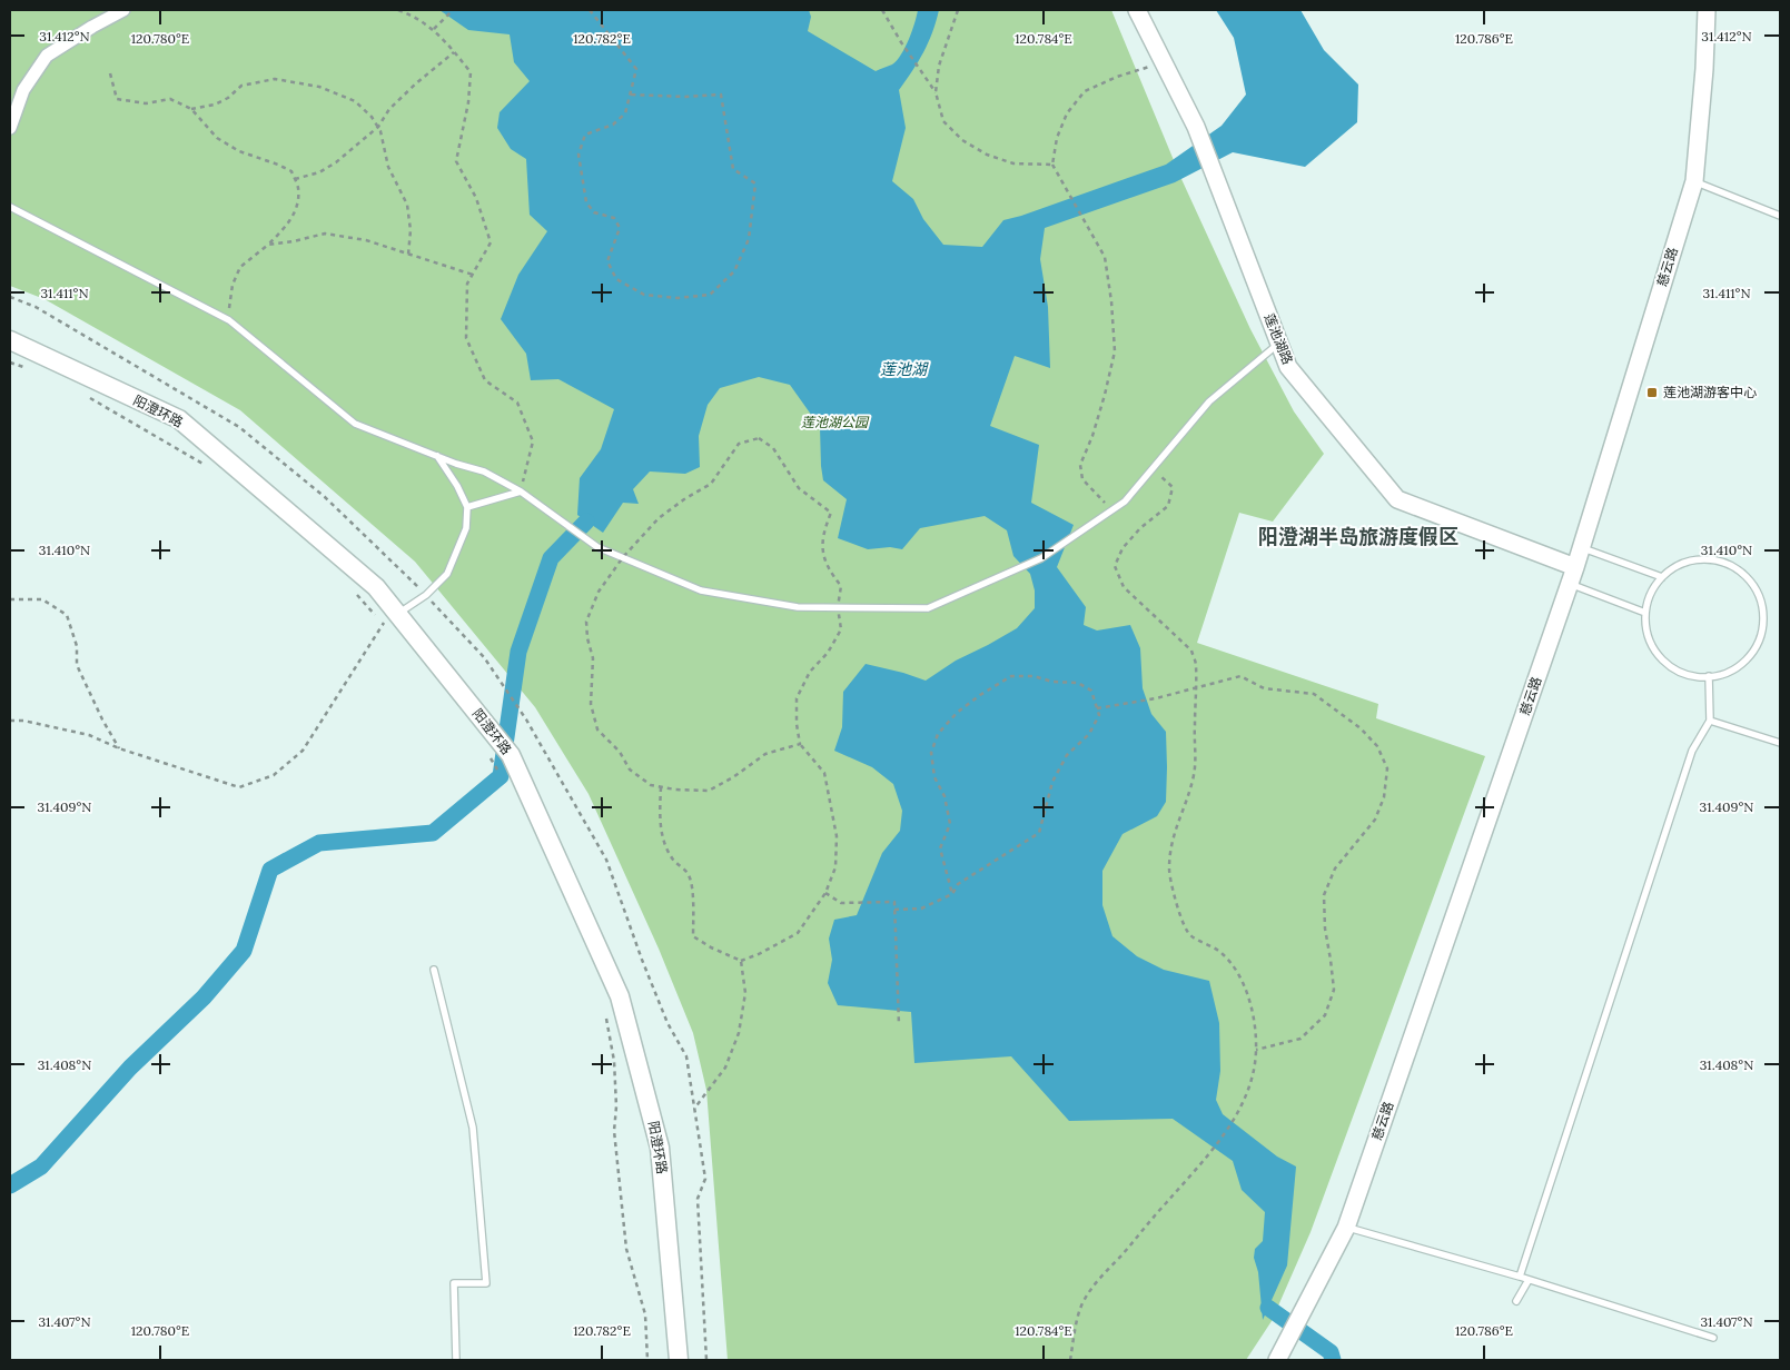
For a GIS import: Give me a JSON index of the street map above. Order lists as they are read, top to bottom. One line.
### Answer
{"streets":{"main road":["阳澄环路"],"street":["慈云路","莲池湖路"]},"crossings":[["慈云路","莲池湖路"]],"districts":["阳澄湖半岛旅游度假区"],"water":["莲池湖"],"parks":["莲池湖公园"],"places":{"transit":["莲池湖游客中心"]},"coordinates":["31.412°N","120.780°E","120.782°E","120.784°E","120.786°E","31.411°N","31.410°N","31.409°N","31.408°N","31.407°N"]}
